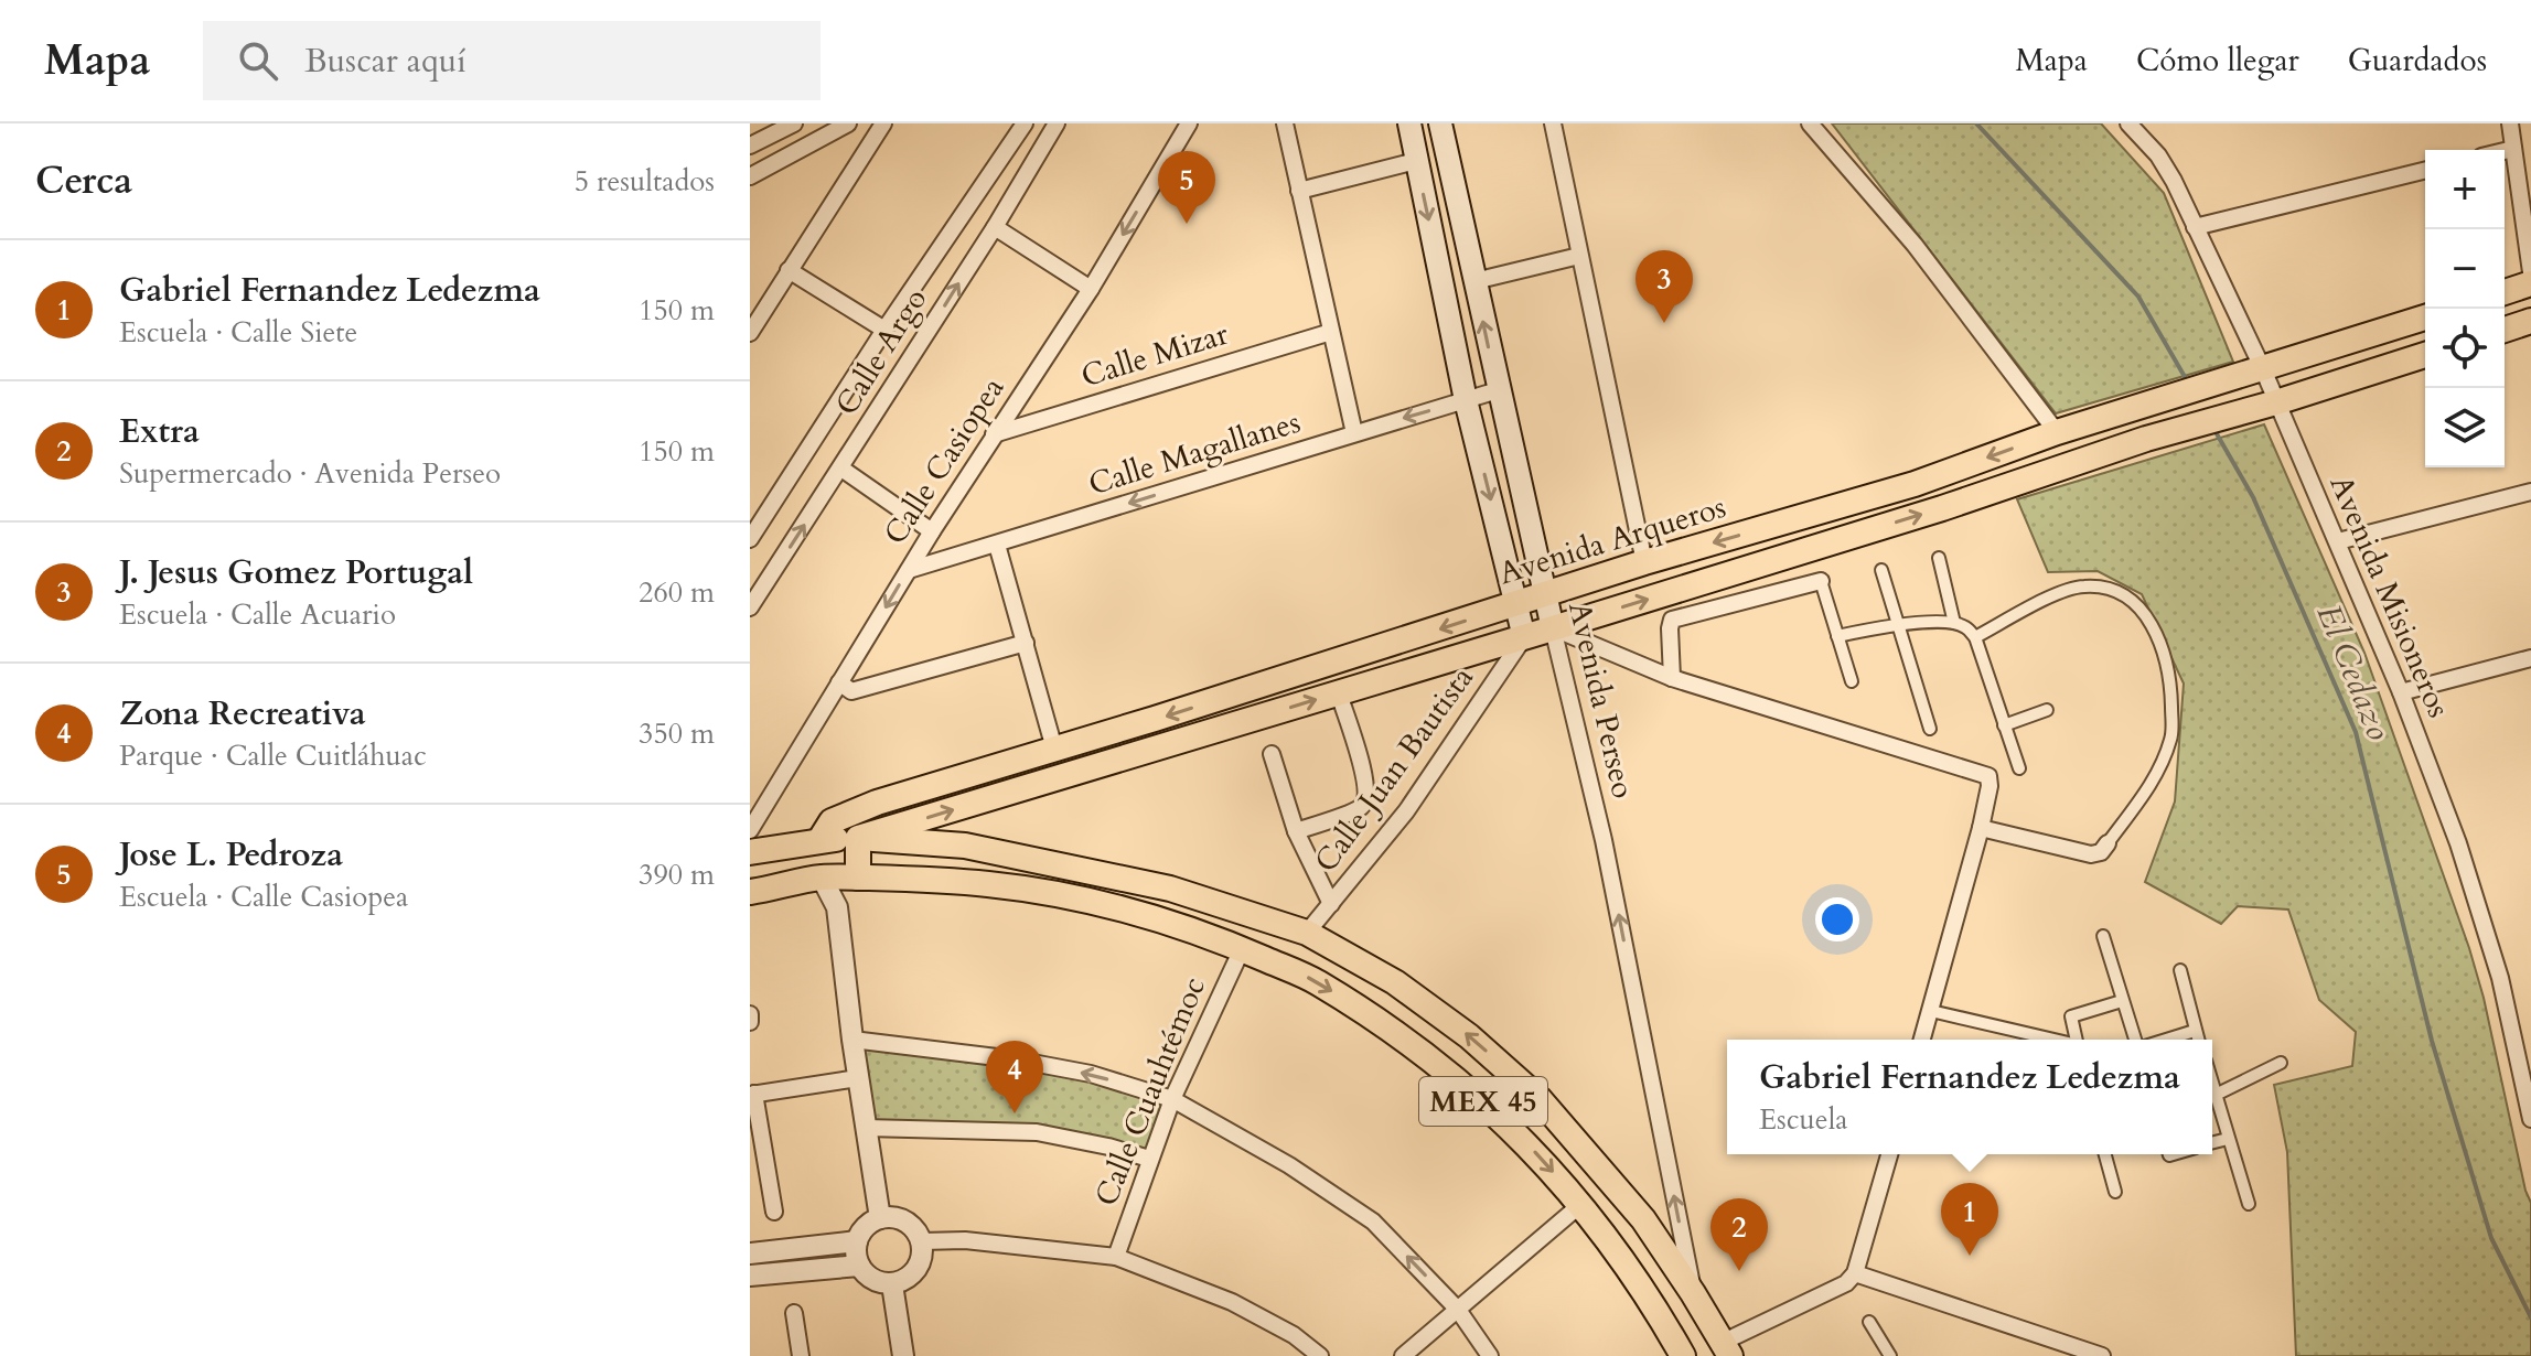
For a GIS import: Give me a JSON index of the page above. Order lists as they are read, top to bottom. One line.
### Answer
{"streets":{"main road":["Avenida Arqueros","Avenida Perseo","MEX 45"],"street":["Calle Argo","Calle Mizar","Calle Magallanes","Calle Casiopea","Avenida Misioneros","Calle Juan Bautista","Calle Cuauhtémoc"]},"crossings":[["Calle Mizar","Calle Casiopea"],["Calle Magallanes","Calle Casiopea"],["Calle Magallanes","Avenida Perseo"],["Avenida Arqueros","Avenida Misioneros"],["Avenida Arqueros","Avenida Perseo"],["Avenida Arqueros","MEX 45"],["Avenida Perseo","Calle Juan Bautista"],["Avenida Perseo","MEX 45"],["Calle Juan Bautista","MEX 45"],["Calle Cuauhtémoc","MEX 45"]],"one_way":["Calle Magallanes","Calle Casiopea"],"water":["El Cedazo"],"page":{"header":"Mapa","search":"Buscar aquí","nav":["Mapa","Cómo llegar","Guardados"],"heading":["Cerca","5 resultados"],"map_buttons":["+","−"],"pins":["5","3","4","1","2"],"list":[{"mark":"1","name":"Gabriel Fernandez Ledezma","note":"Escuela · Calle Siete","value":"150 m"},{"mark":"2","name":"Extra","note":"Supermercado · Avenida Perseo","value":"150 m"},{"mark":"3","name":"J. Jesus Gomez Portugal","note":"Escuela · Calle Acuario","value":"260 m"},{"mark":"4","name":"Zona Recreativa","note":"Parque · Calle Cuitláhuac","value":"350 m"},{"mark":"5","name":"Jose L. Pedroza","note":"Escuela · Calle Casiopea","value":"390 m"}],"popup":["Gabriel Fernandez Ledezma","Escuela"]}}
